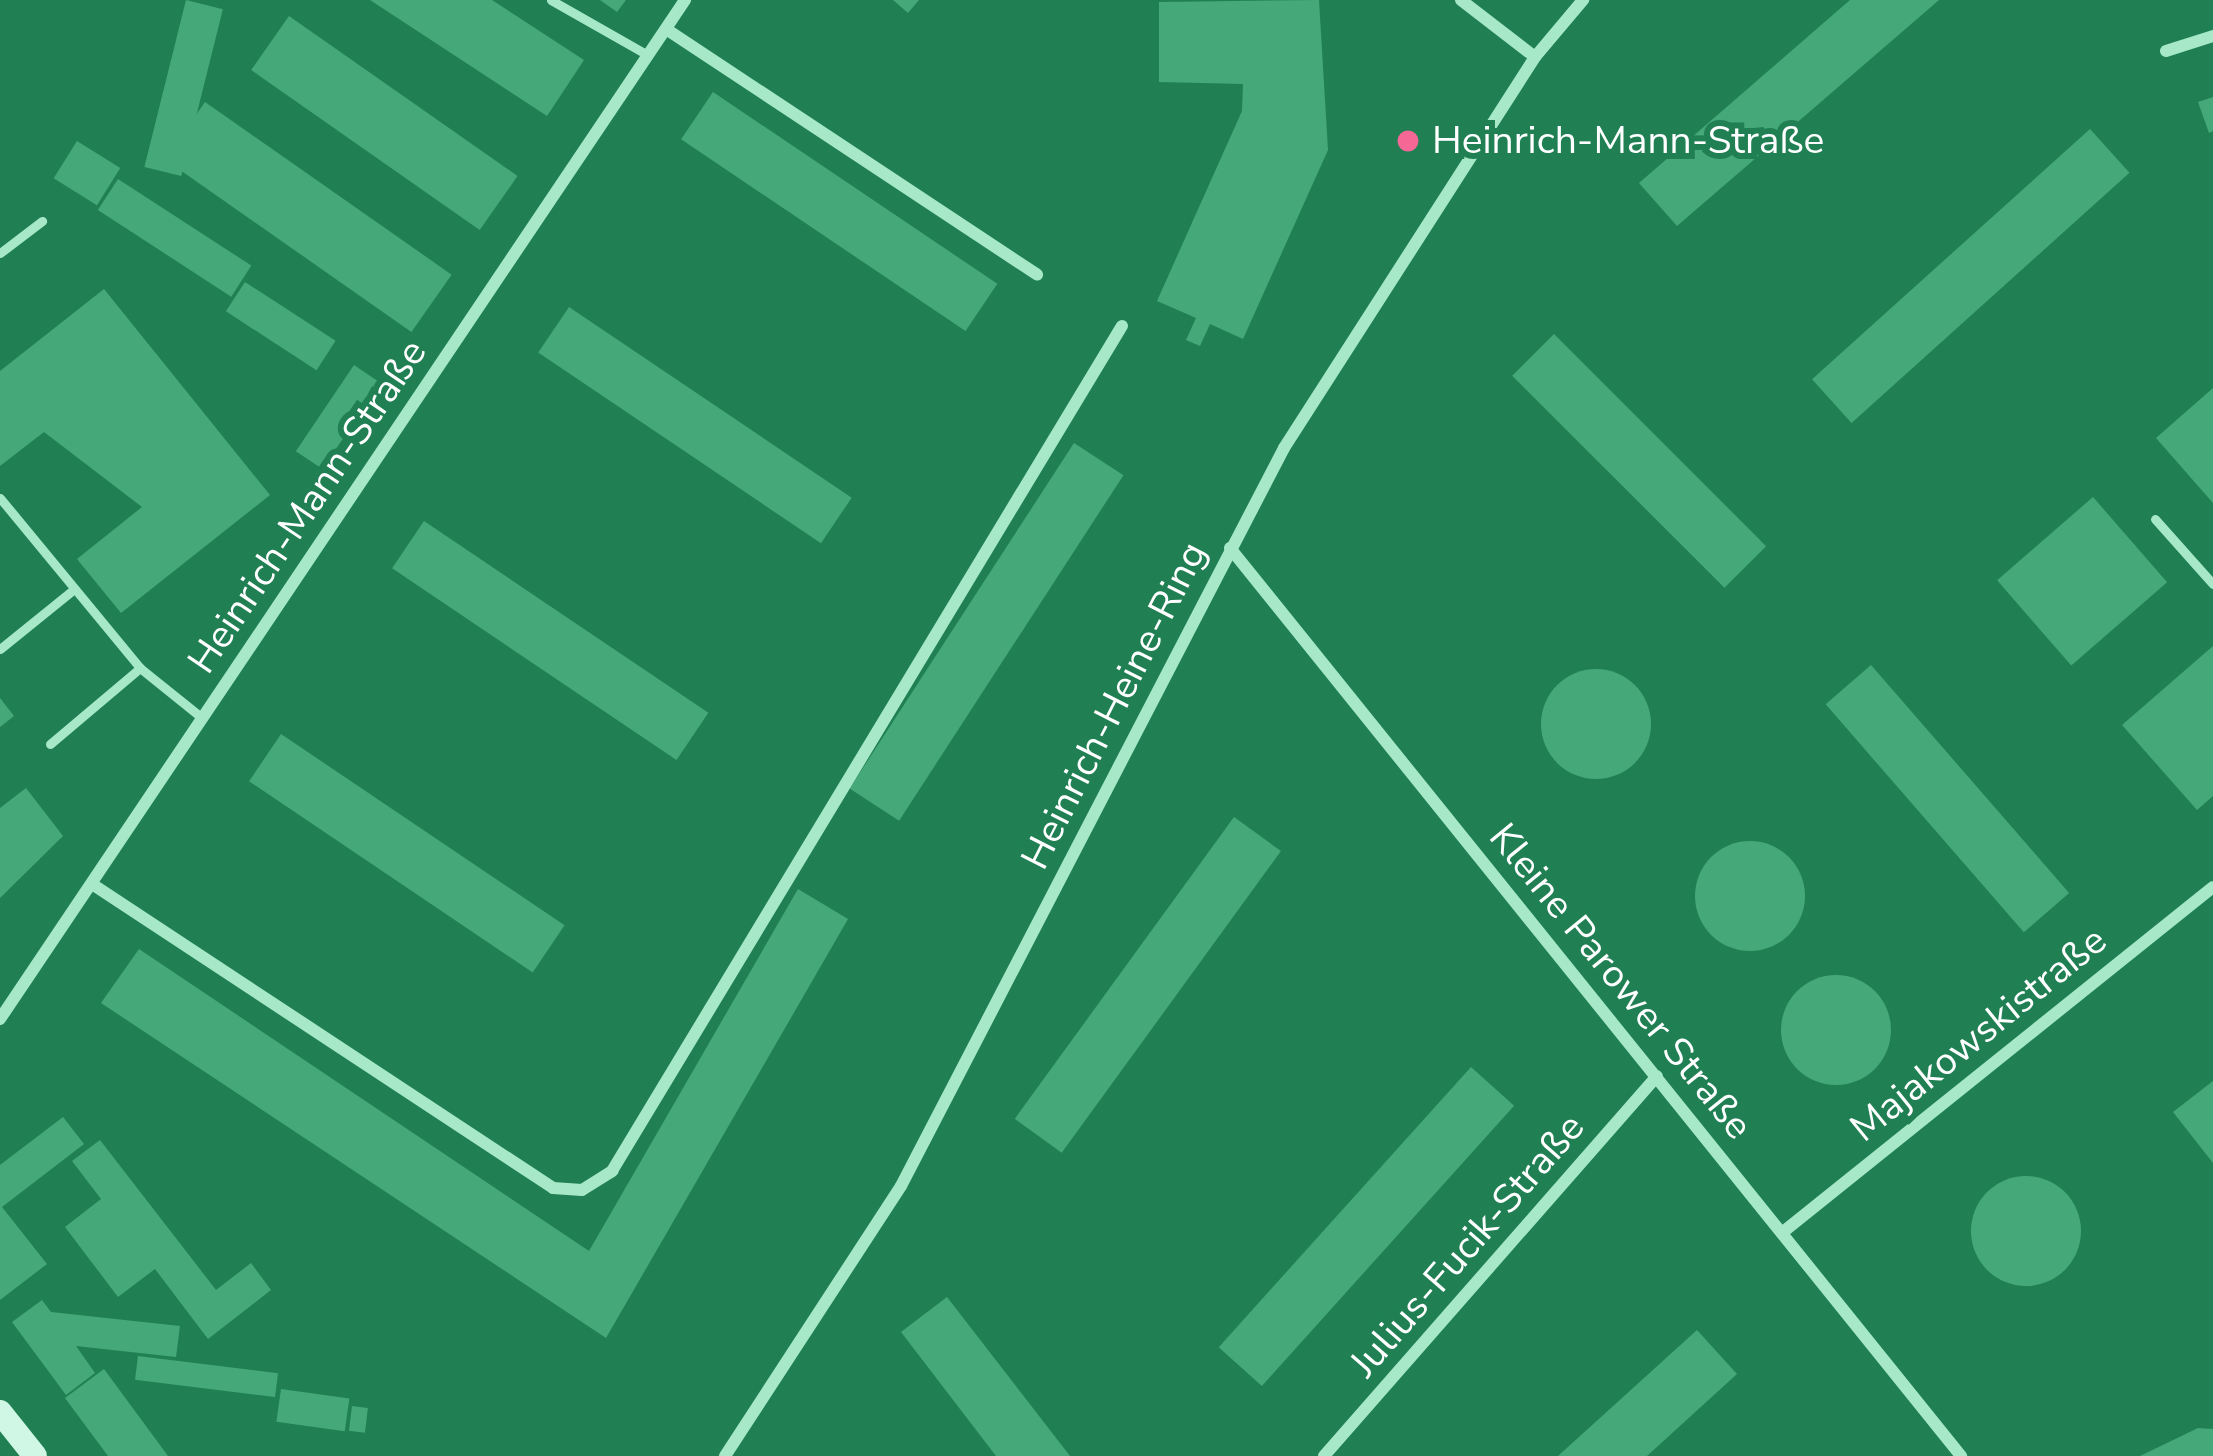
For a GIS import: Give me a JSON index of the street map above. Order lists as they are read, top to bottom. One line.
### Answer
{"streets":{"street":["Heinrich-Mann-Straße","Heinrich-Heine-Ring","Kleine Parower Straße","Majakowskistraße","Julius-Fucik-Straße"]},"crossings":[["Heinrich-Heine-Ring","Kleine Parower Straße"],["Kleine Parower Straße","Majakowskistraße"],["Kleine Parower Straße","Julius-Fucik-Straße"]],"places":["Heinrich-Mann-Straße"]}
